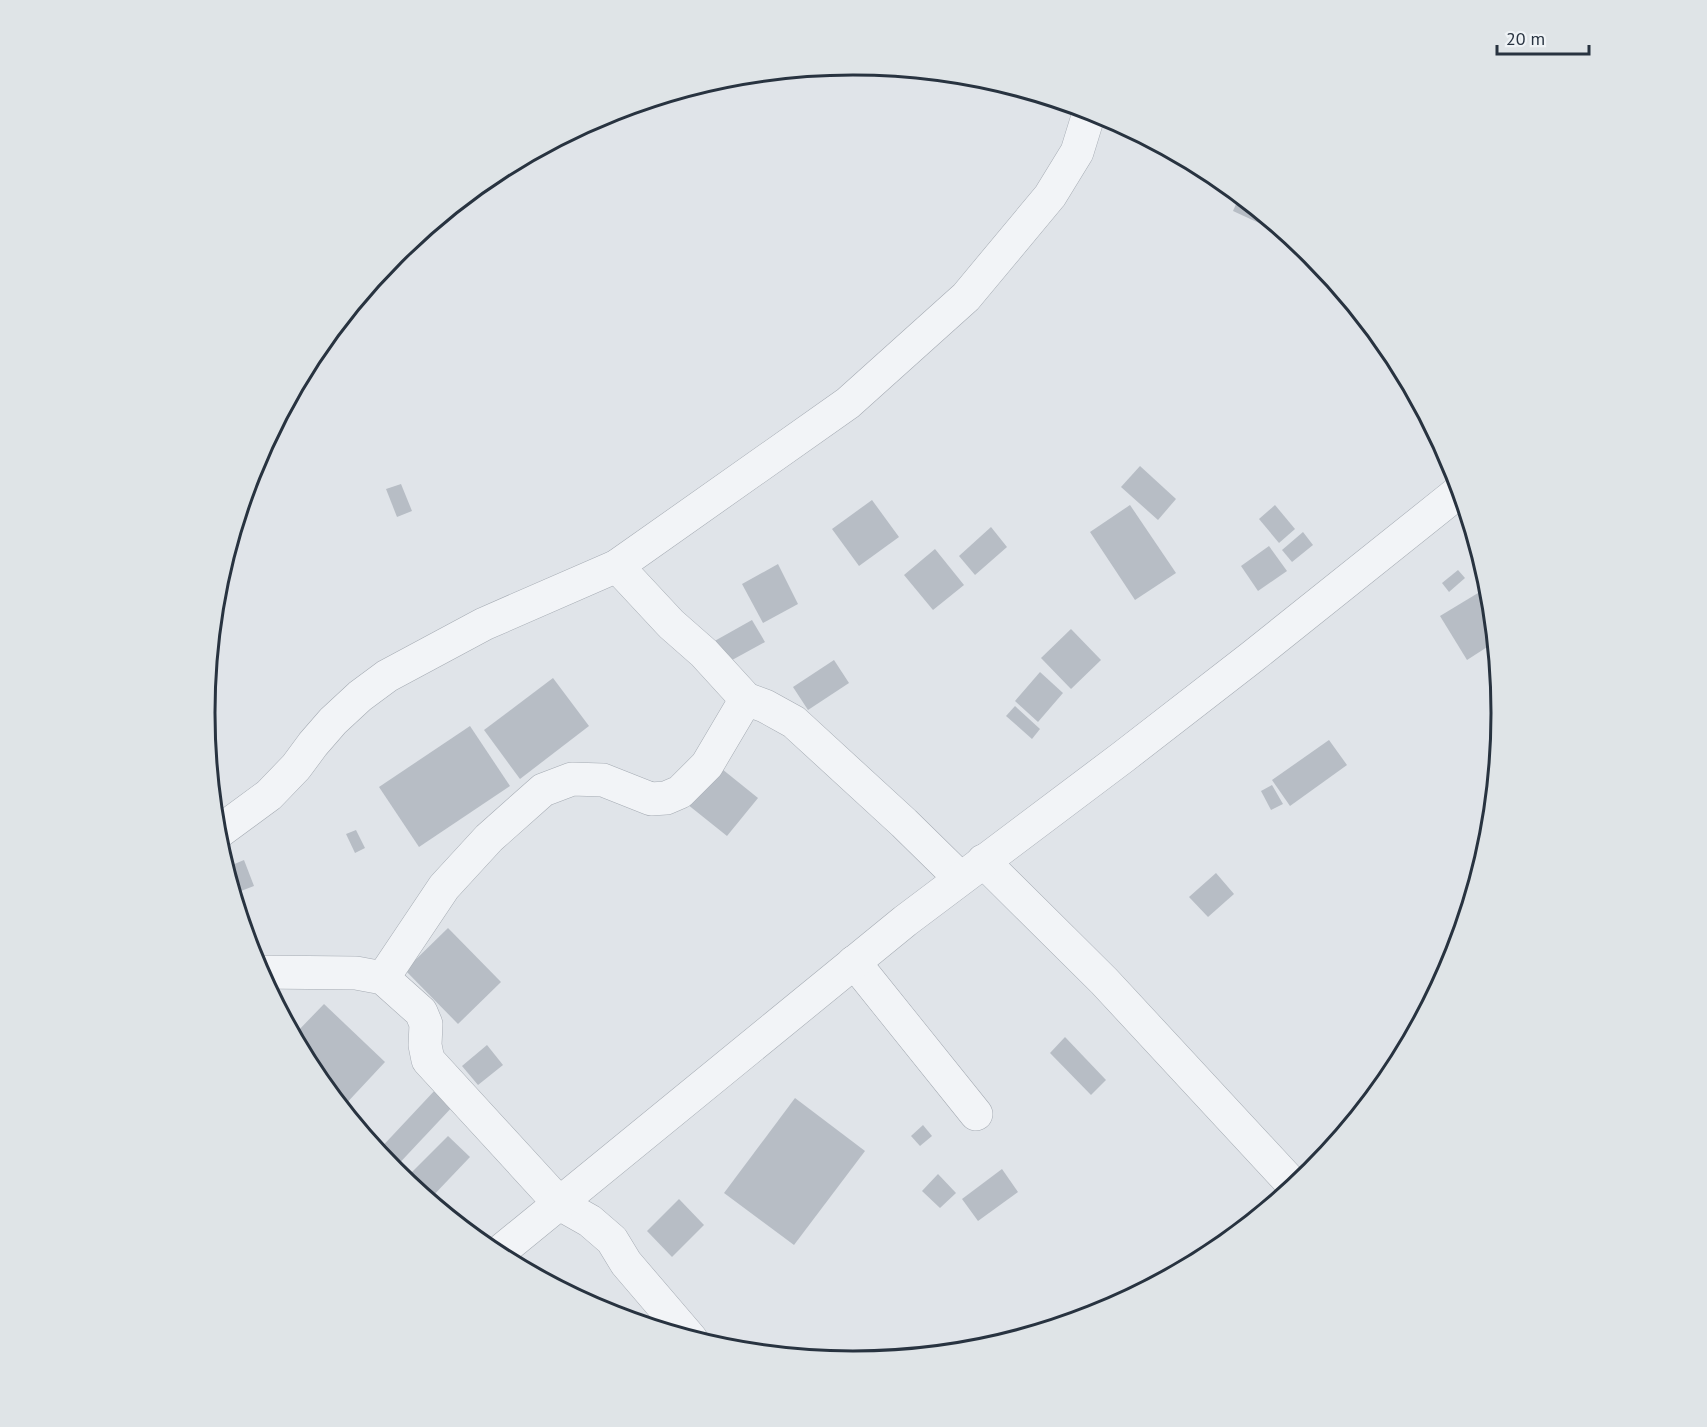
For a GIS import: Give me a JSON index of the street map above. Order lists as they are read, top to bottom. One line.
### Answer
{"scale_bar":"20 m"}
